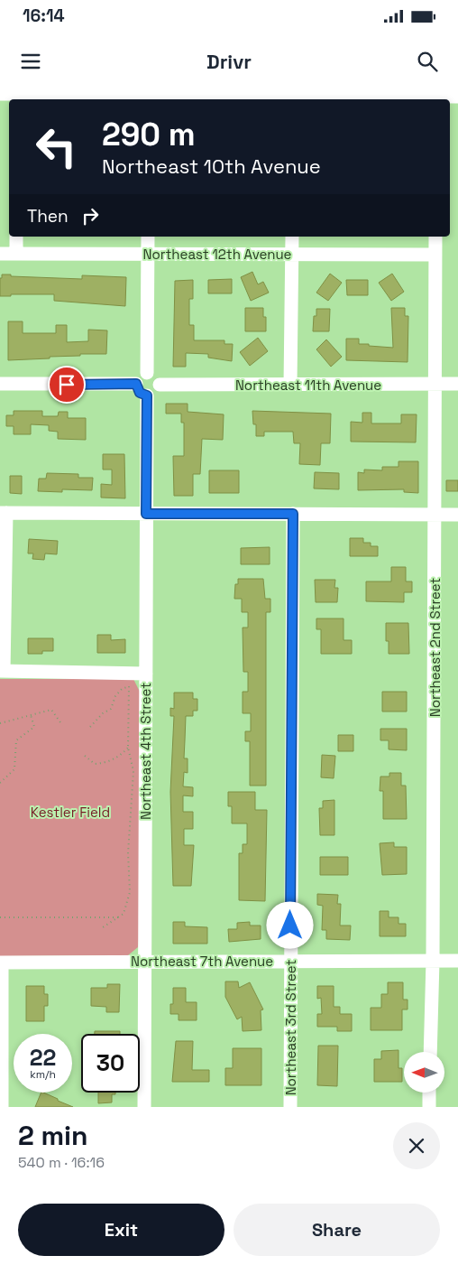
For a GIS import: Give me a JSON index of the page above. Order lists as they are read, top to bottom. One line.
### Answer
{"streets":{"street":["Northeast 12th Avenue","Northeast 11th Avenue","Northeast 2nd Street","Northeast 4th Street","Northeast 7th Avenue","Northeast 3rd Street"]},"crossings":[["Northeast 12th Avenue","Northeast 2nd Street"],["Northeast 11th Avenue","Northeast 2nd Street"],["Northeast 11th Avenue","Northeast 4th Street"],["Northeast 2nd Street","Northeast 7th Avenue"],["Northeast 4th Street","Northeast 7th Avenue"],["Northeast 7th Avenue","Northeast 3rd Street"]],"parks":["Kestler Field"],"north":"left","page":{"status":"16:14","header":"Drivr","turn":["290 m","Northeast 10th Avenue"],"then":"Then","speed":"22 km/h","limit":"30","heading":["2 min","540 m · 16:16"],"buttons":["Exit","Share"]}}
